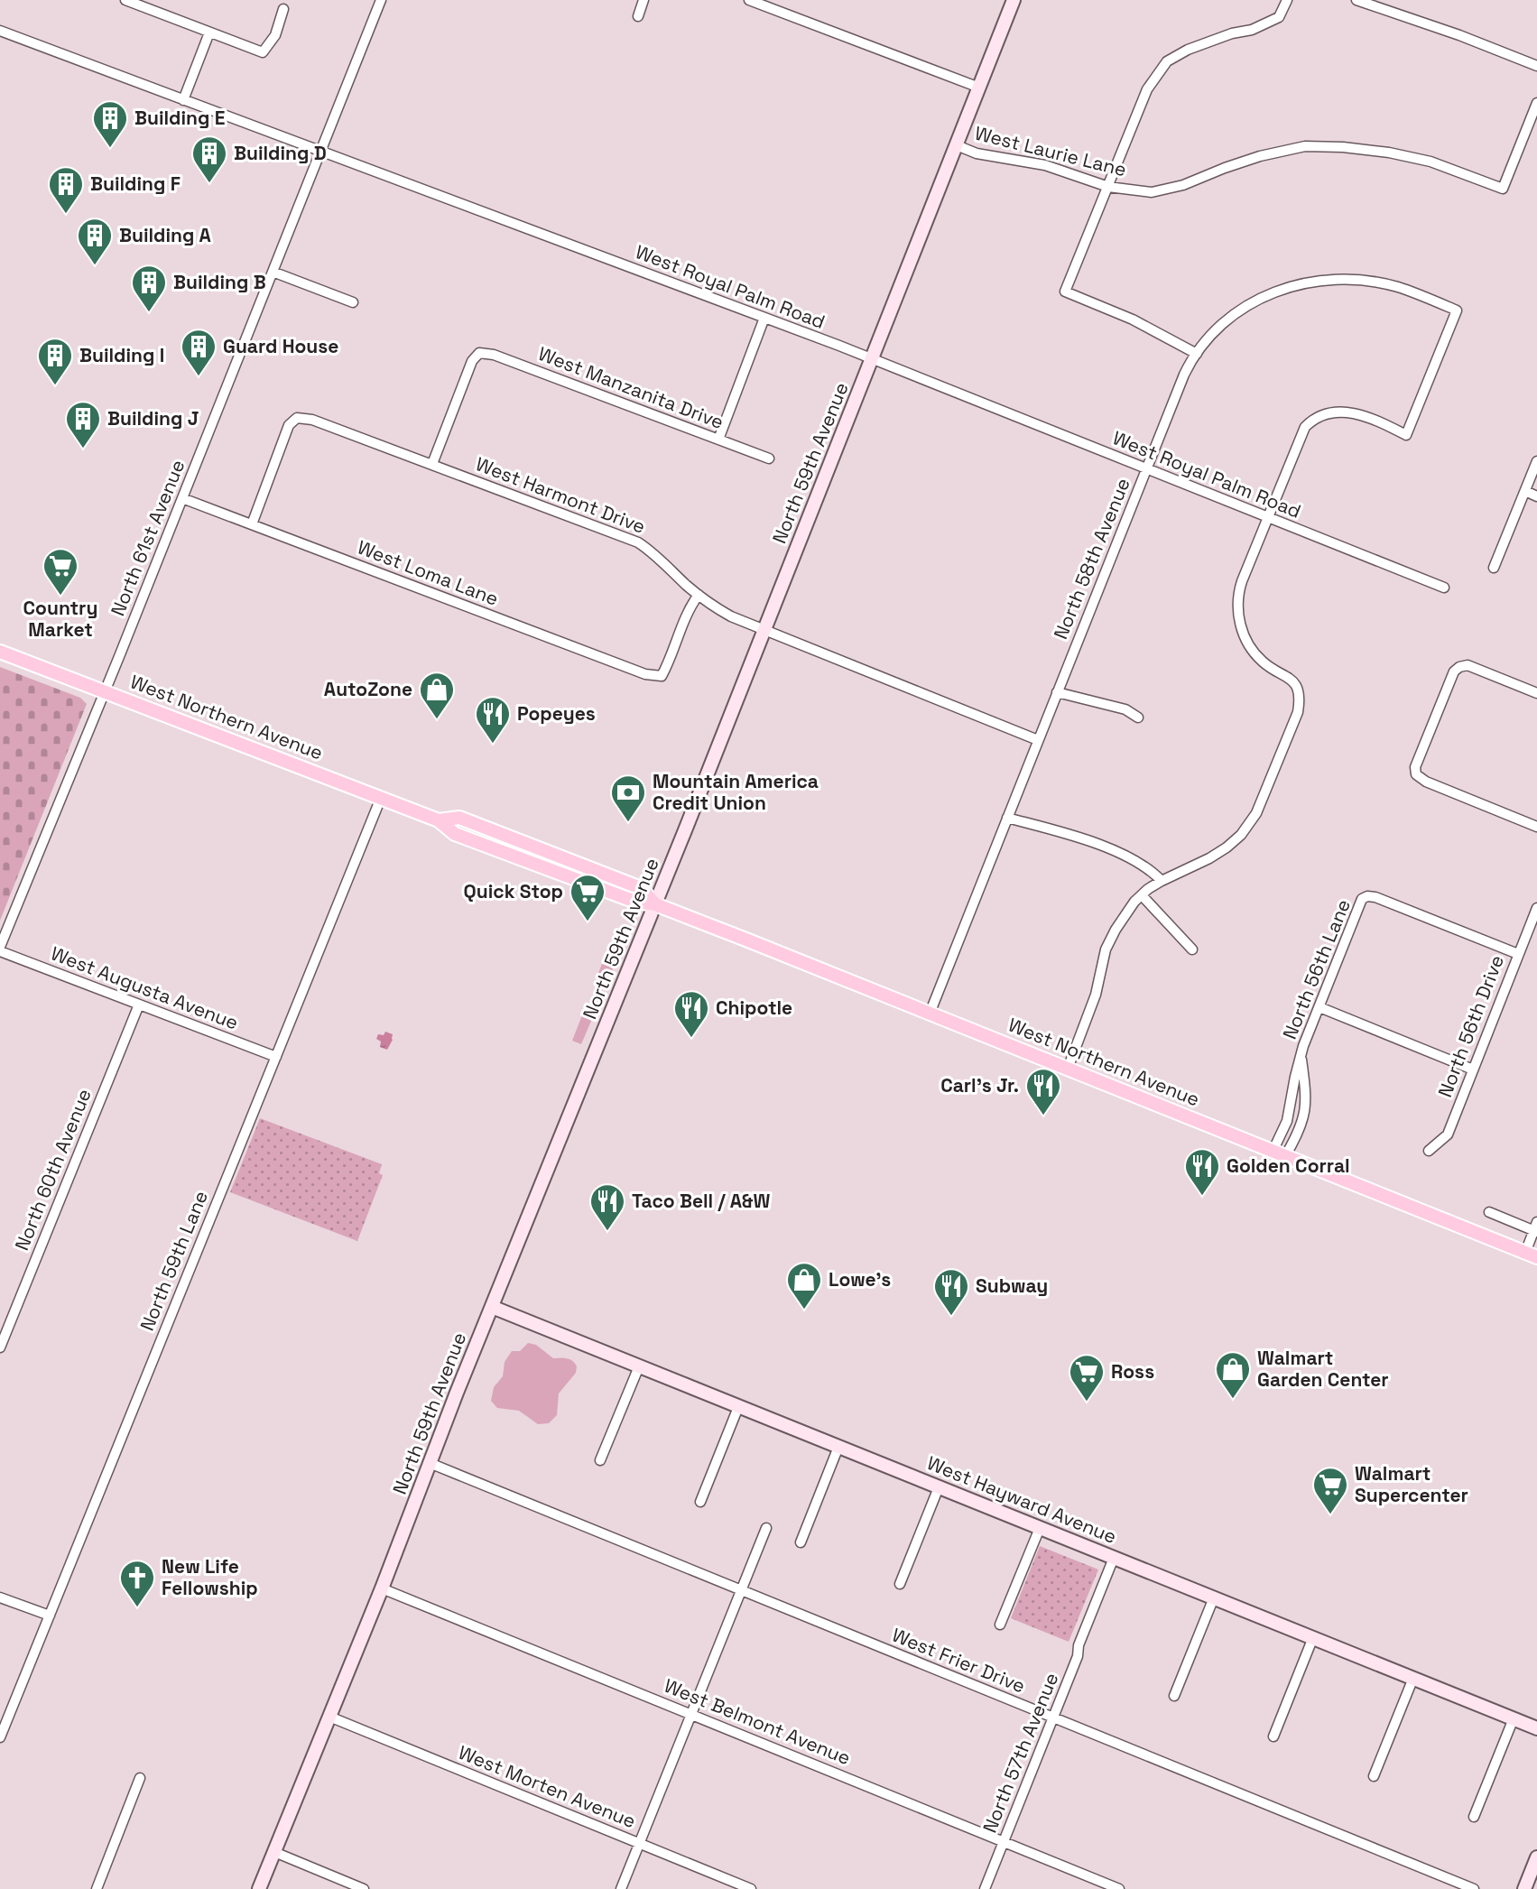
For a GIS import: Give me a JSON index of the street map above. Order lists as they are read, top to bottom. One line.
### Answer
{"streets":{"main road":["North 59th Avenue","West Northern Avenue","West Hayward Avenue"],"street":["West Laurie Lane","West Royal Palm Road","West Manzanita Drive","West Harmont Drive","North 61st Avenue","North 58th Avenue","West Loma Lane","North 56th Lane","West Augusta Avenue","North 56th Drive","North 60th Avenue","North 59th Lane","West Frier Drive","West Belmont Avenue","North 57th Avenue","West Morten Avenue"]},"crossings":[["West Laurie Lane","North 59th Avenue"],["West Royal Palm Road","North 59th Avenue"],["West Royal Palm Road","North 61st Avenue"],["West Royal Palm Road","North 58th Avenue"],["West Manzanita Drive","West Harmont Drive"],["North 59th Avenue","West Harmont Drive"],["North 59th Avenue","West Northern Avenue"],["North 59th Avenue","West Hayward Avenue"],["North 59th Avenue","West Frier Drive"],["North 59th Avenue","West Belmont Avenue"],["North 59th Avenue","West Morten Avenue"],["West Harmont Drive","North 58th Avenue"],["West Harmont Drive","West Loma Lane"],["North 61st Avenue","West Loma Lane"],["North 61st Avenue","West Northern Avenue"],["North 61st Avenue","West Augusta Avenue"],["North 58th Avenue","West Northern Avenue"],["West Northern Avenue","North 56th Lane"],["West Northern Avenue","North 59th Lane"],["North 56th Lane","North 56th Drive"],["West Augusta Avenue","North 60th Avenue"],["West Augusta Avenue","North 59th Lane"],["West Hayward Avenue","North 57th Avenue"],["West Frier Drive","North 57th Avenue"],["West Belmont Avenue","North 57th Avenue"]],"places":{"building":["Building E","Building D","Building F","Building A","Building B","Guard House","Building I","Building J"],"supermarket":["Country Market","Quick Stop","Ross","Walmart Supercenter"],"shop":["AutoZone","Lowe's","Walmart Garden Center"],"restaurant":["Popeyes","Chipotle","Carl's Jr.","Golden Corral","Taco Bell / A&W","Subway"],"bank":["Mountain America Credit Union"],"church":["New Life Fellowship"]}}
